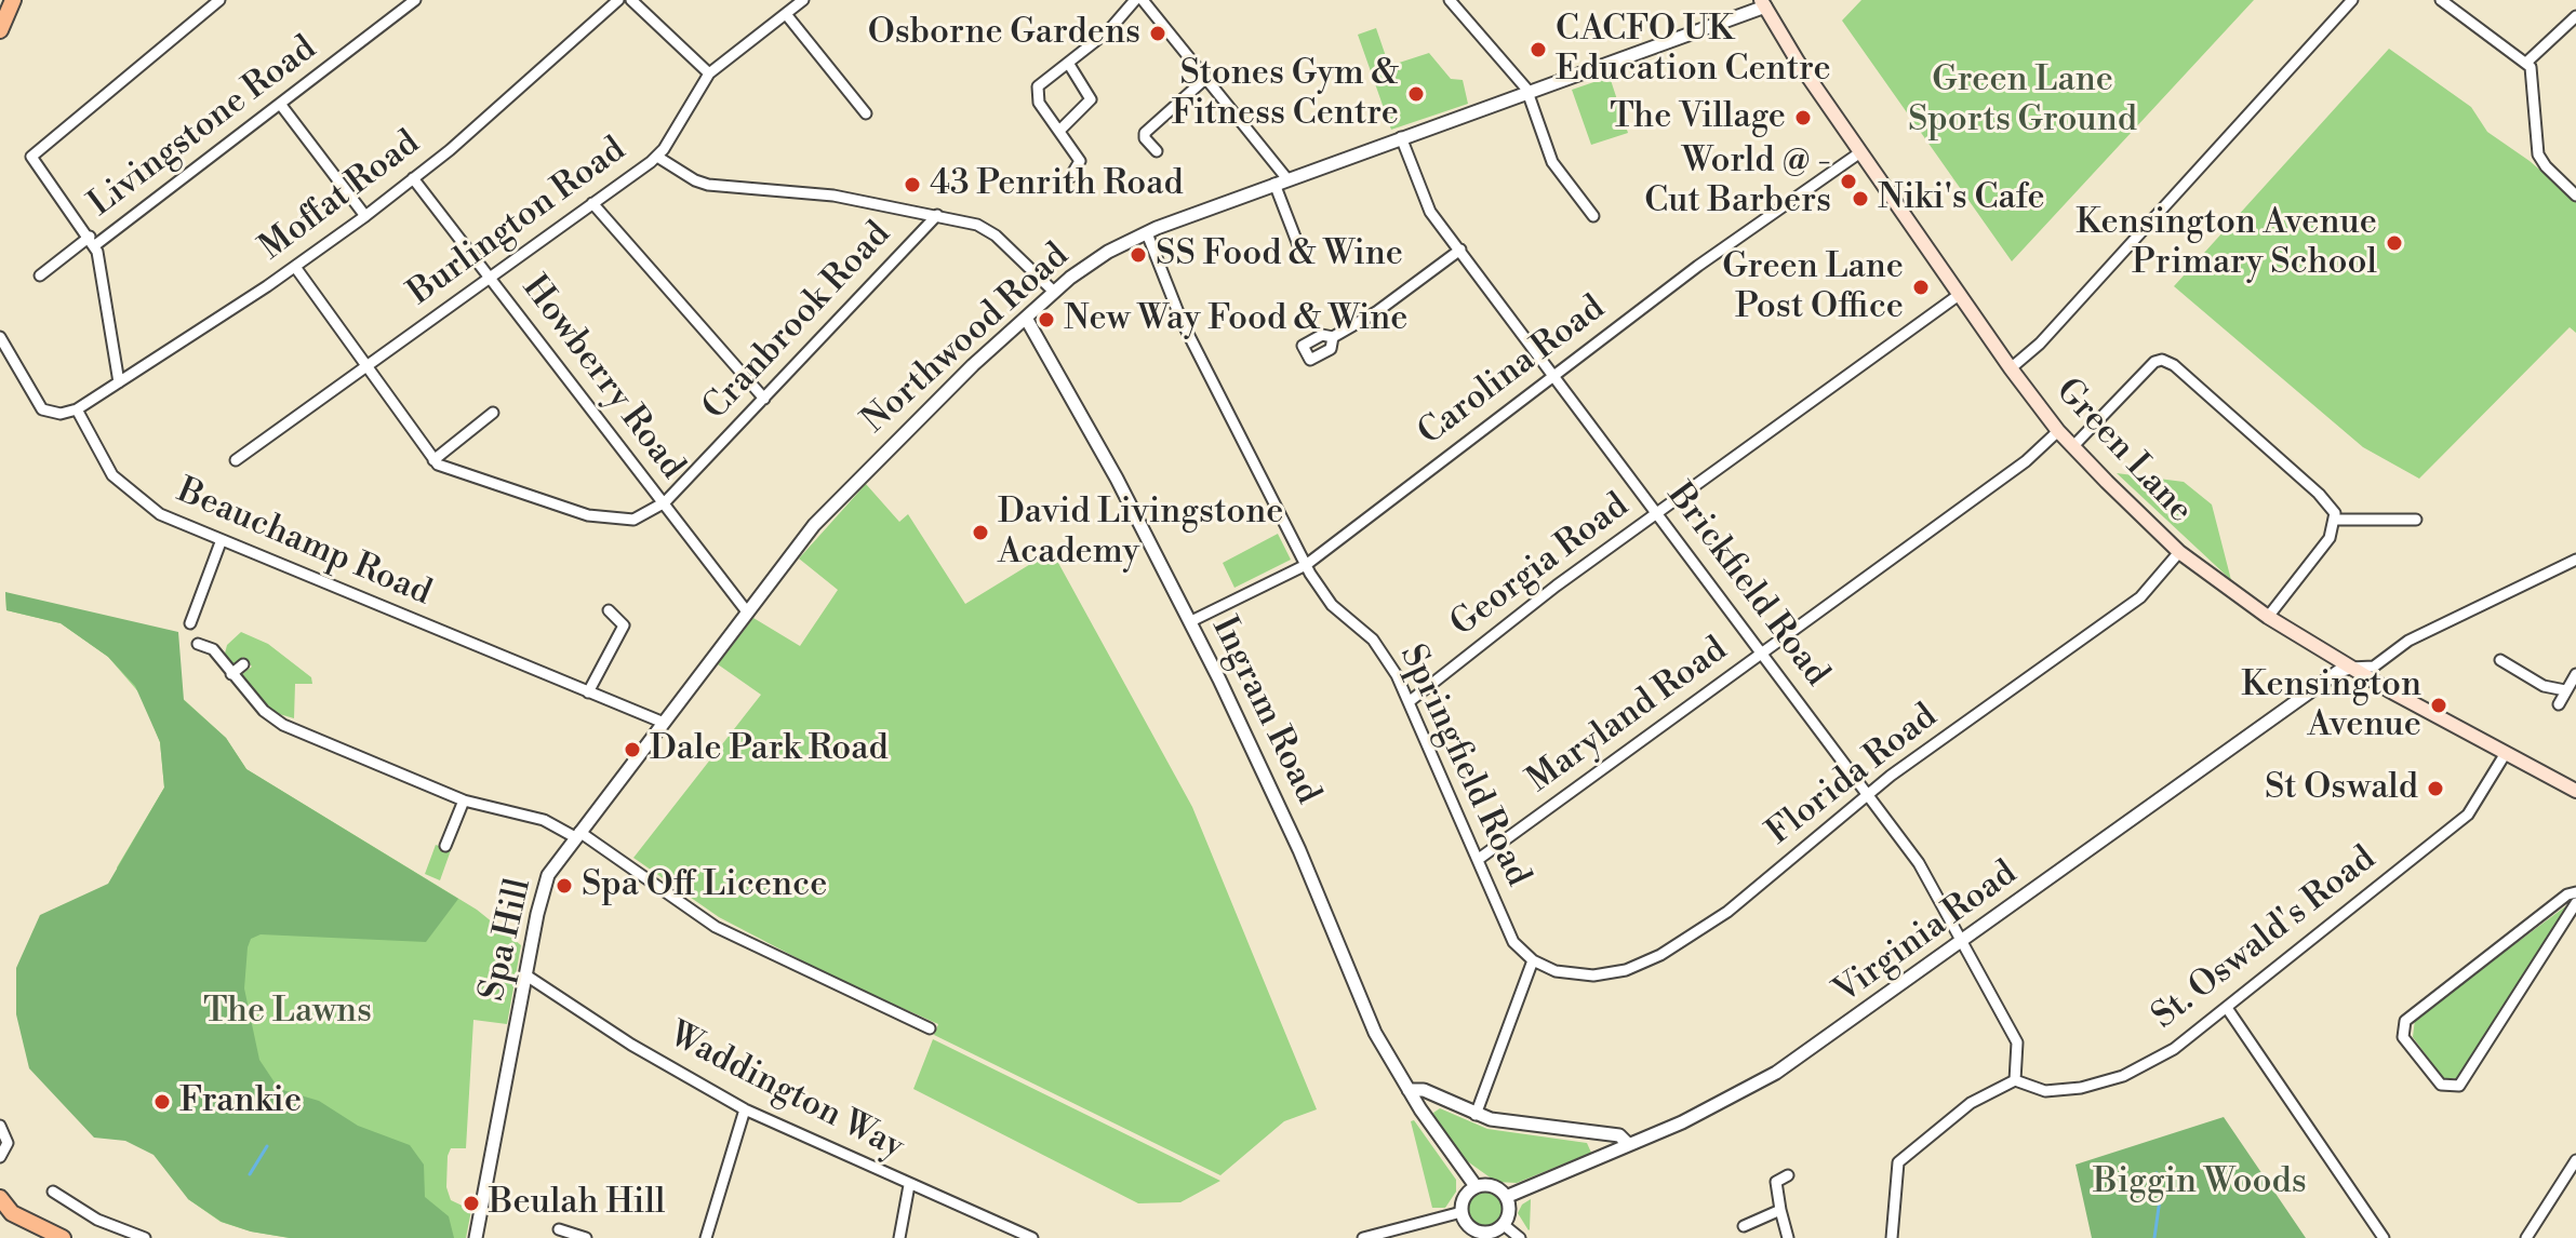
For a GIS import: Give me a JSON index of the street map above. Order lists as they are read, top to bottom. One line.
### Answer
{"streets":{"main road":["Green Lane"],"street":["Livingstone Road","Moffat Road","Burlington Road","Cranbrook Road","Northwood Road","Carolina Road","Howberry Road","Beauchamp Road","Georgia Road","Brickfield Road","Ingram Road","Maryland Road","Springfield Road","Florida Road","Virginia Road","St. Oswald's Road","Spa Hill","Waddington Way"]},"crossings":[["Livingstone Road","Moffat Road"],["Moffat Road","Howberry Road"],["Moffat Road","Beauchamp Road"],["Burlington Road","Howberry Road"],["Cranbrook Road","Howberry Road"],["Northwood Road","Howberry Road"],["Northwood Road","Green Lane"],["Northwood Road","Brickfield Road"],["Northwood Road","Ingram Road"],["Northwood Road","Springfield Road"],["Northwood Road","Spa Hill"],["Carolina Road","Green Lane"],["Carolina Road","Brickfield Road"],["Carolina Road","Ingram Road"],["Carolina Road","Springfield Road"],["Howberry Road","Spa Hill"],["Green Lane","Georgia Road"],["Green Lane","Maryland Road"],["Green Lane","Florida Road"],["Green Lane","Virginia Road"],["Green Lane","St. Oswald's Road"],["Beauchamp Road","Spa Hill"],["Georgia Road","Brickfield Road"],["Georgia Road","Springfield Road"],["Brickfield Road","Maryland Road"],["Brickfield Road","Florida Road"],["Brickfield Road","Virginia Road"],["Brickfield Road","St. Oswald's Road"],["Ingram Road","Virginia Road"],["Maryland Road","Springfield Road"],["Springfield Road","Florida Road"],["Spa Hill","Waddington Way"]],"parks":["Green Lane Sports Ground","The Lawns","Biggin Woods"],"places":["Osborne Gardens","CACFO UK Education Centre","Stones Gym & Fitness Centre","The Village","World @ - Cut Barbers","43 Penrith Road","Niki's Cafe","Kensington Avenue Primary School","SS Food & Wine","Green Lane Post Office","New Way Food & Wine","David Livingstone Academy","Kensington Avenue","Dale Park Road","St Oswald","Spa Off Licence","Frankie","Beulah Hill"]}
